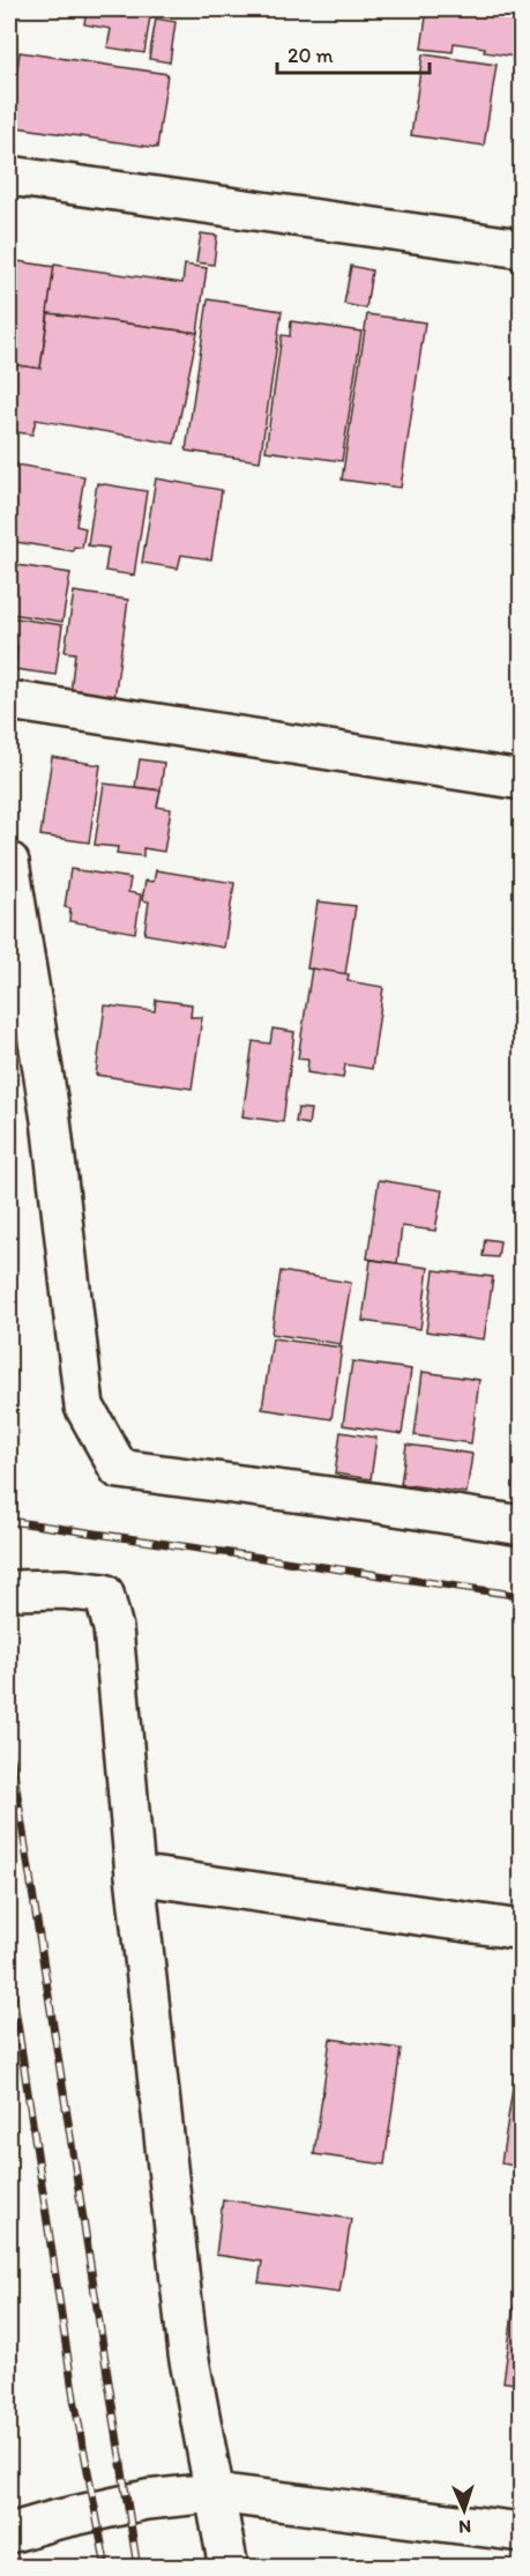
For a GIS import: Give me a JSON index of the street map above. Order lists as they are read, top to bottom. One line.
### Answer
{"scale_bar":"20 m","north":"bottom"}
